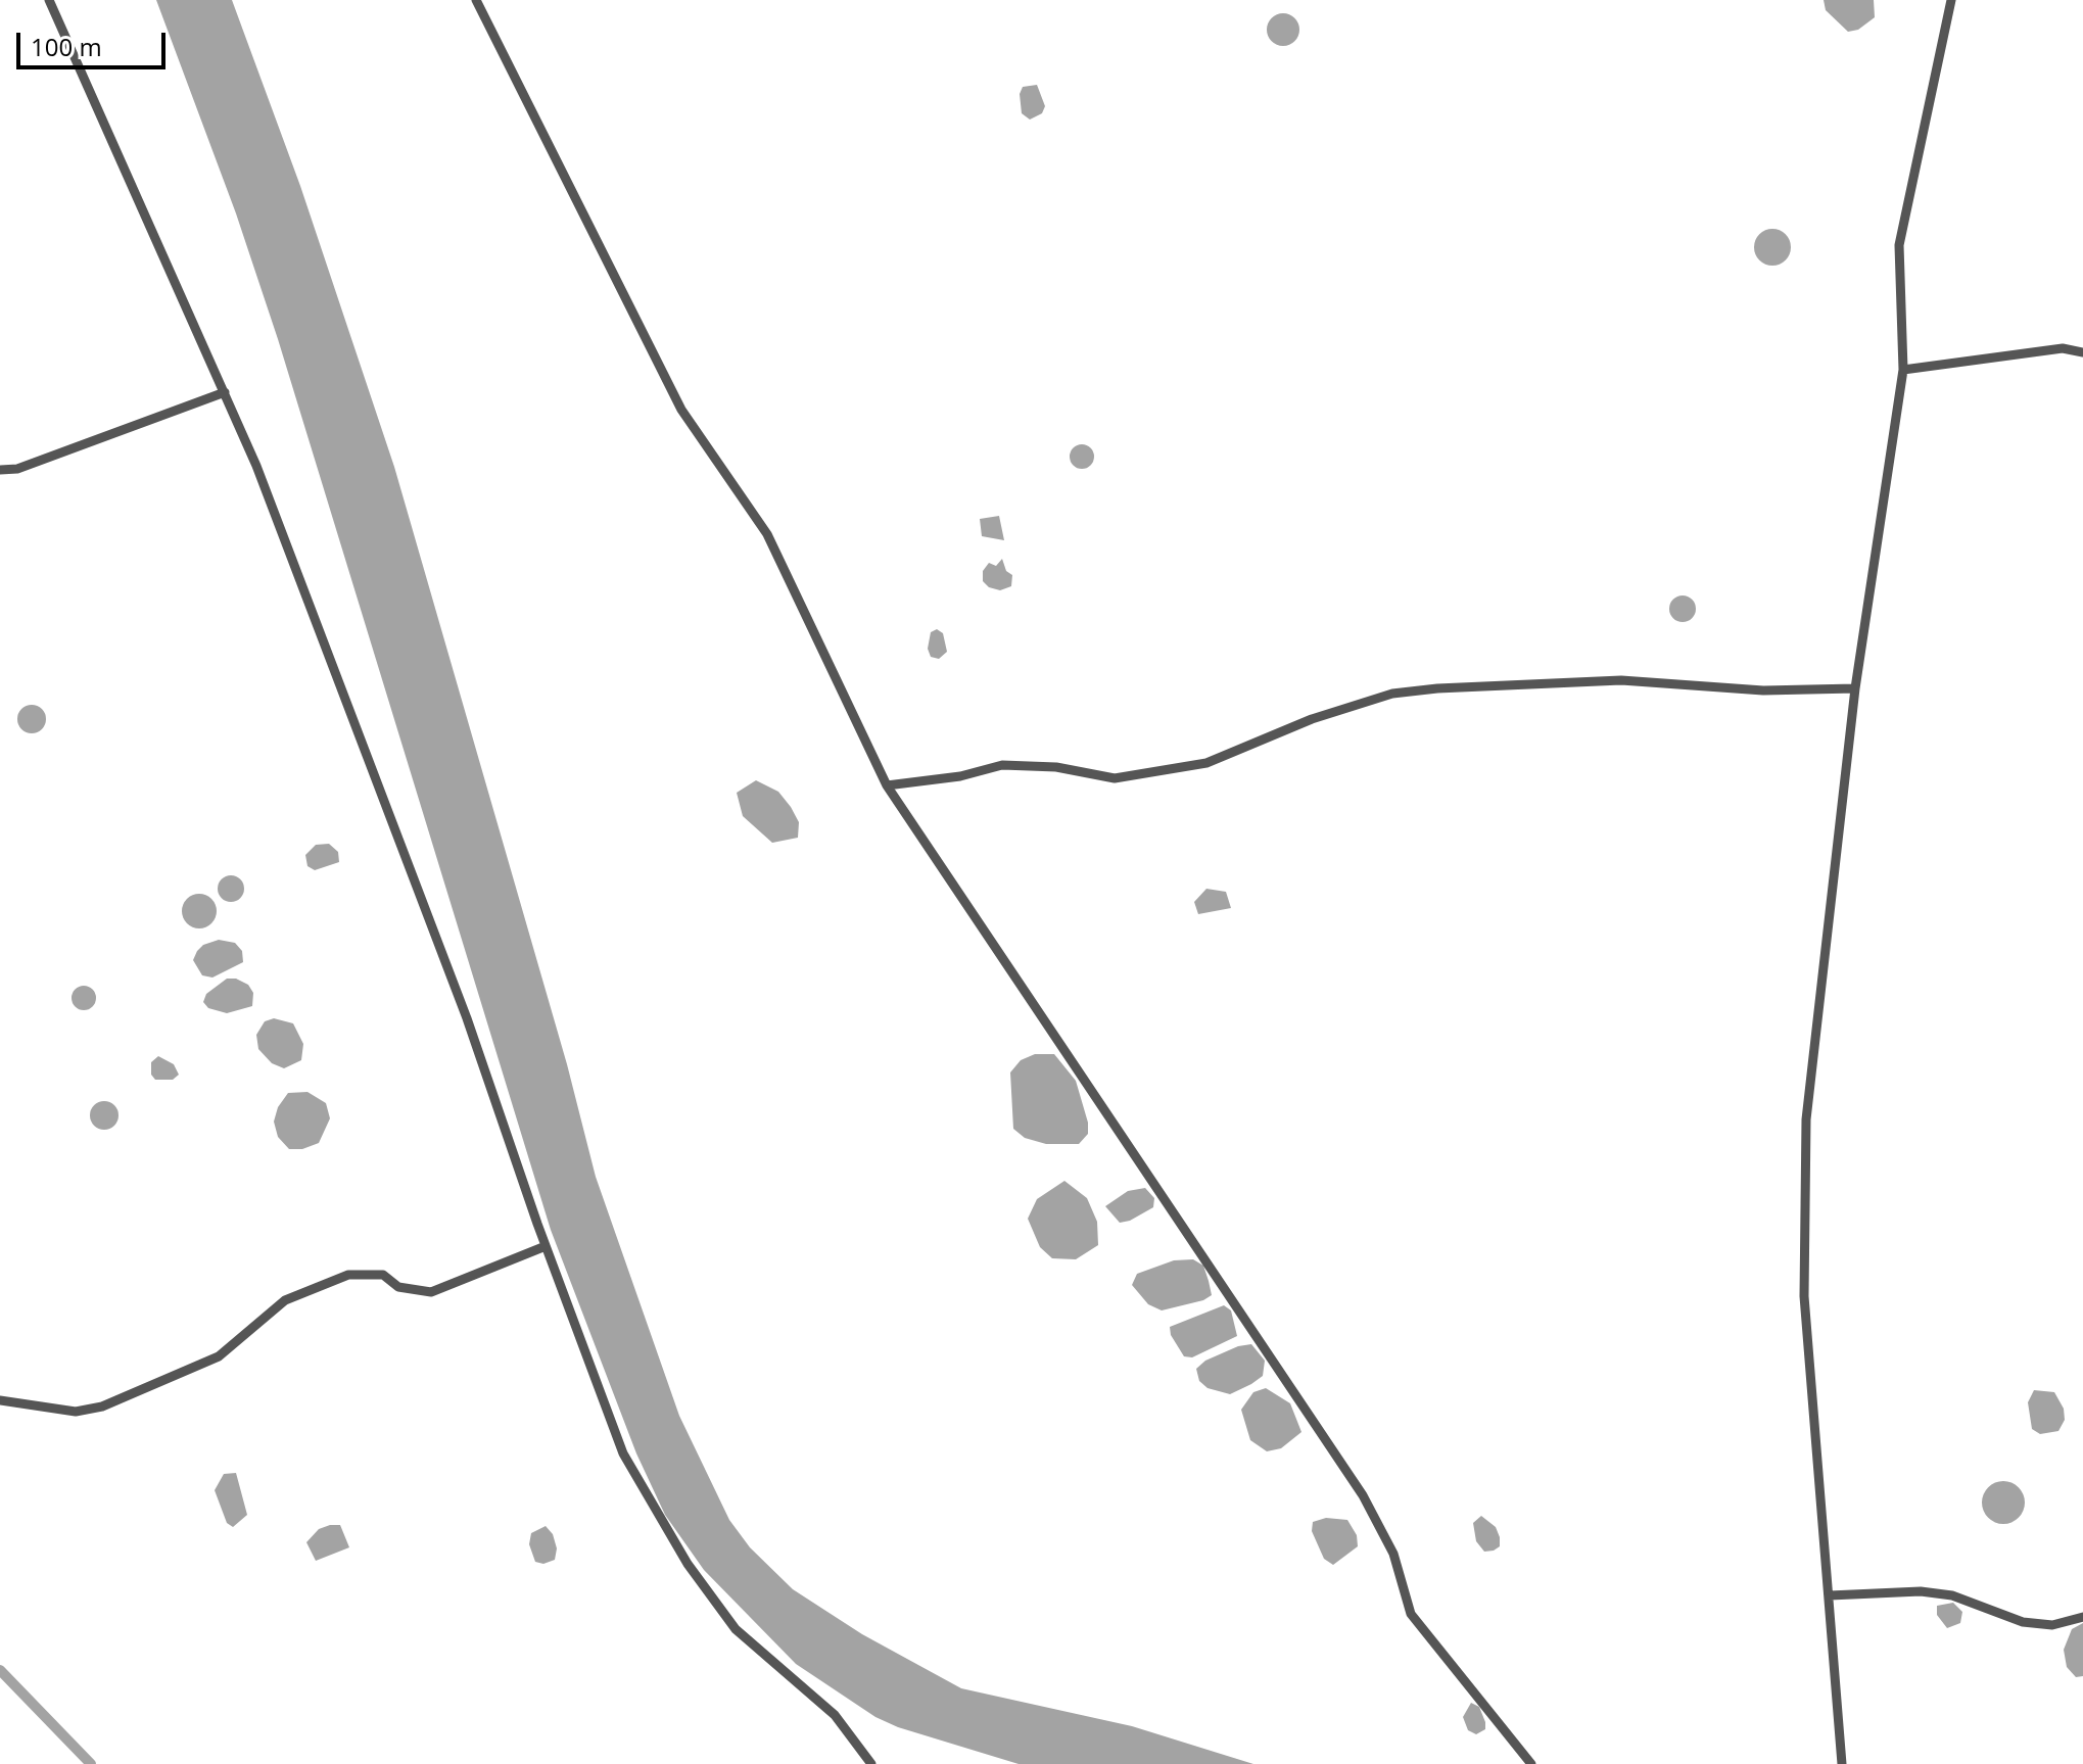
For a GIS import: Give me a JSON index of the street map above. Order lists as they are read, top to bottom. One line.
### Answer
{"scale_bar":"100 m"}
